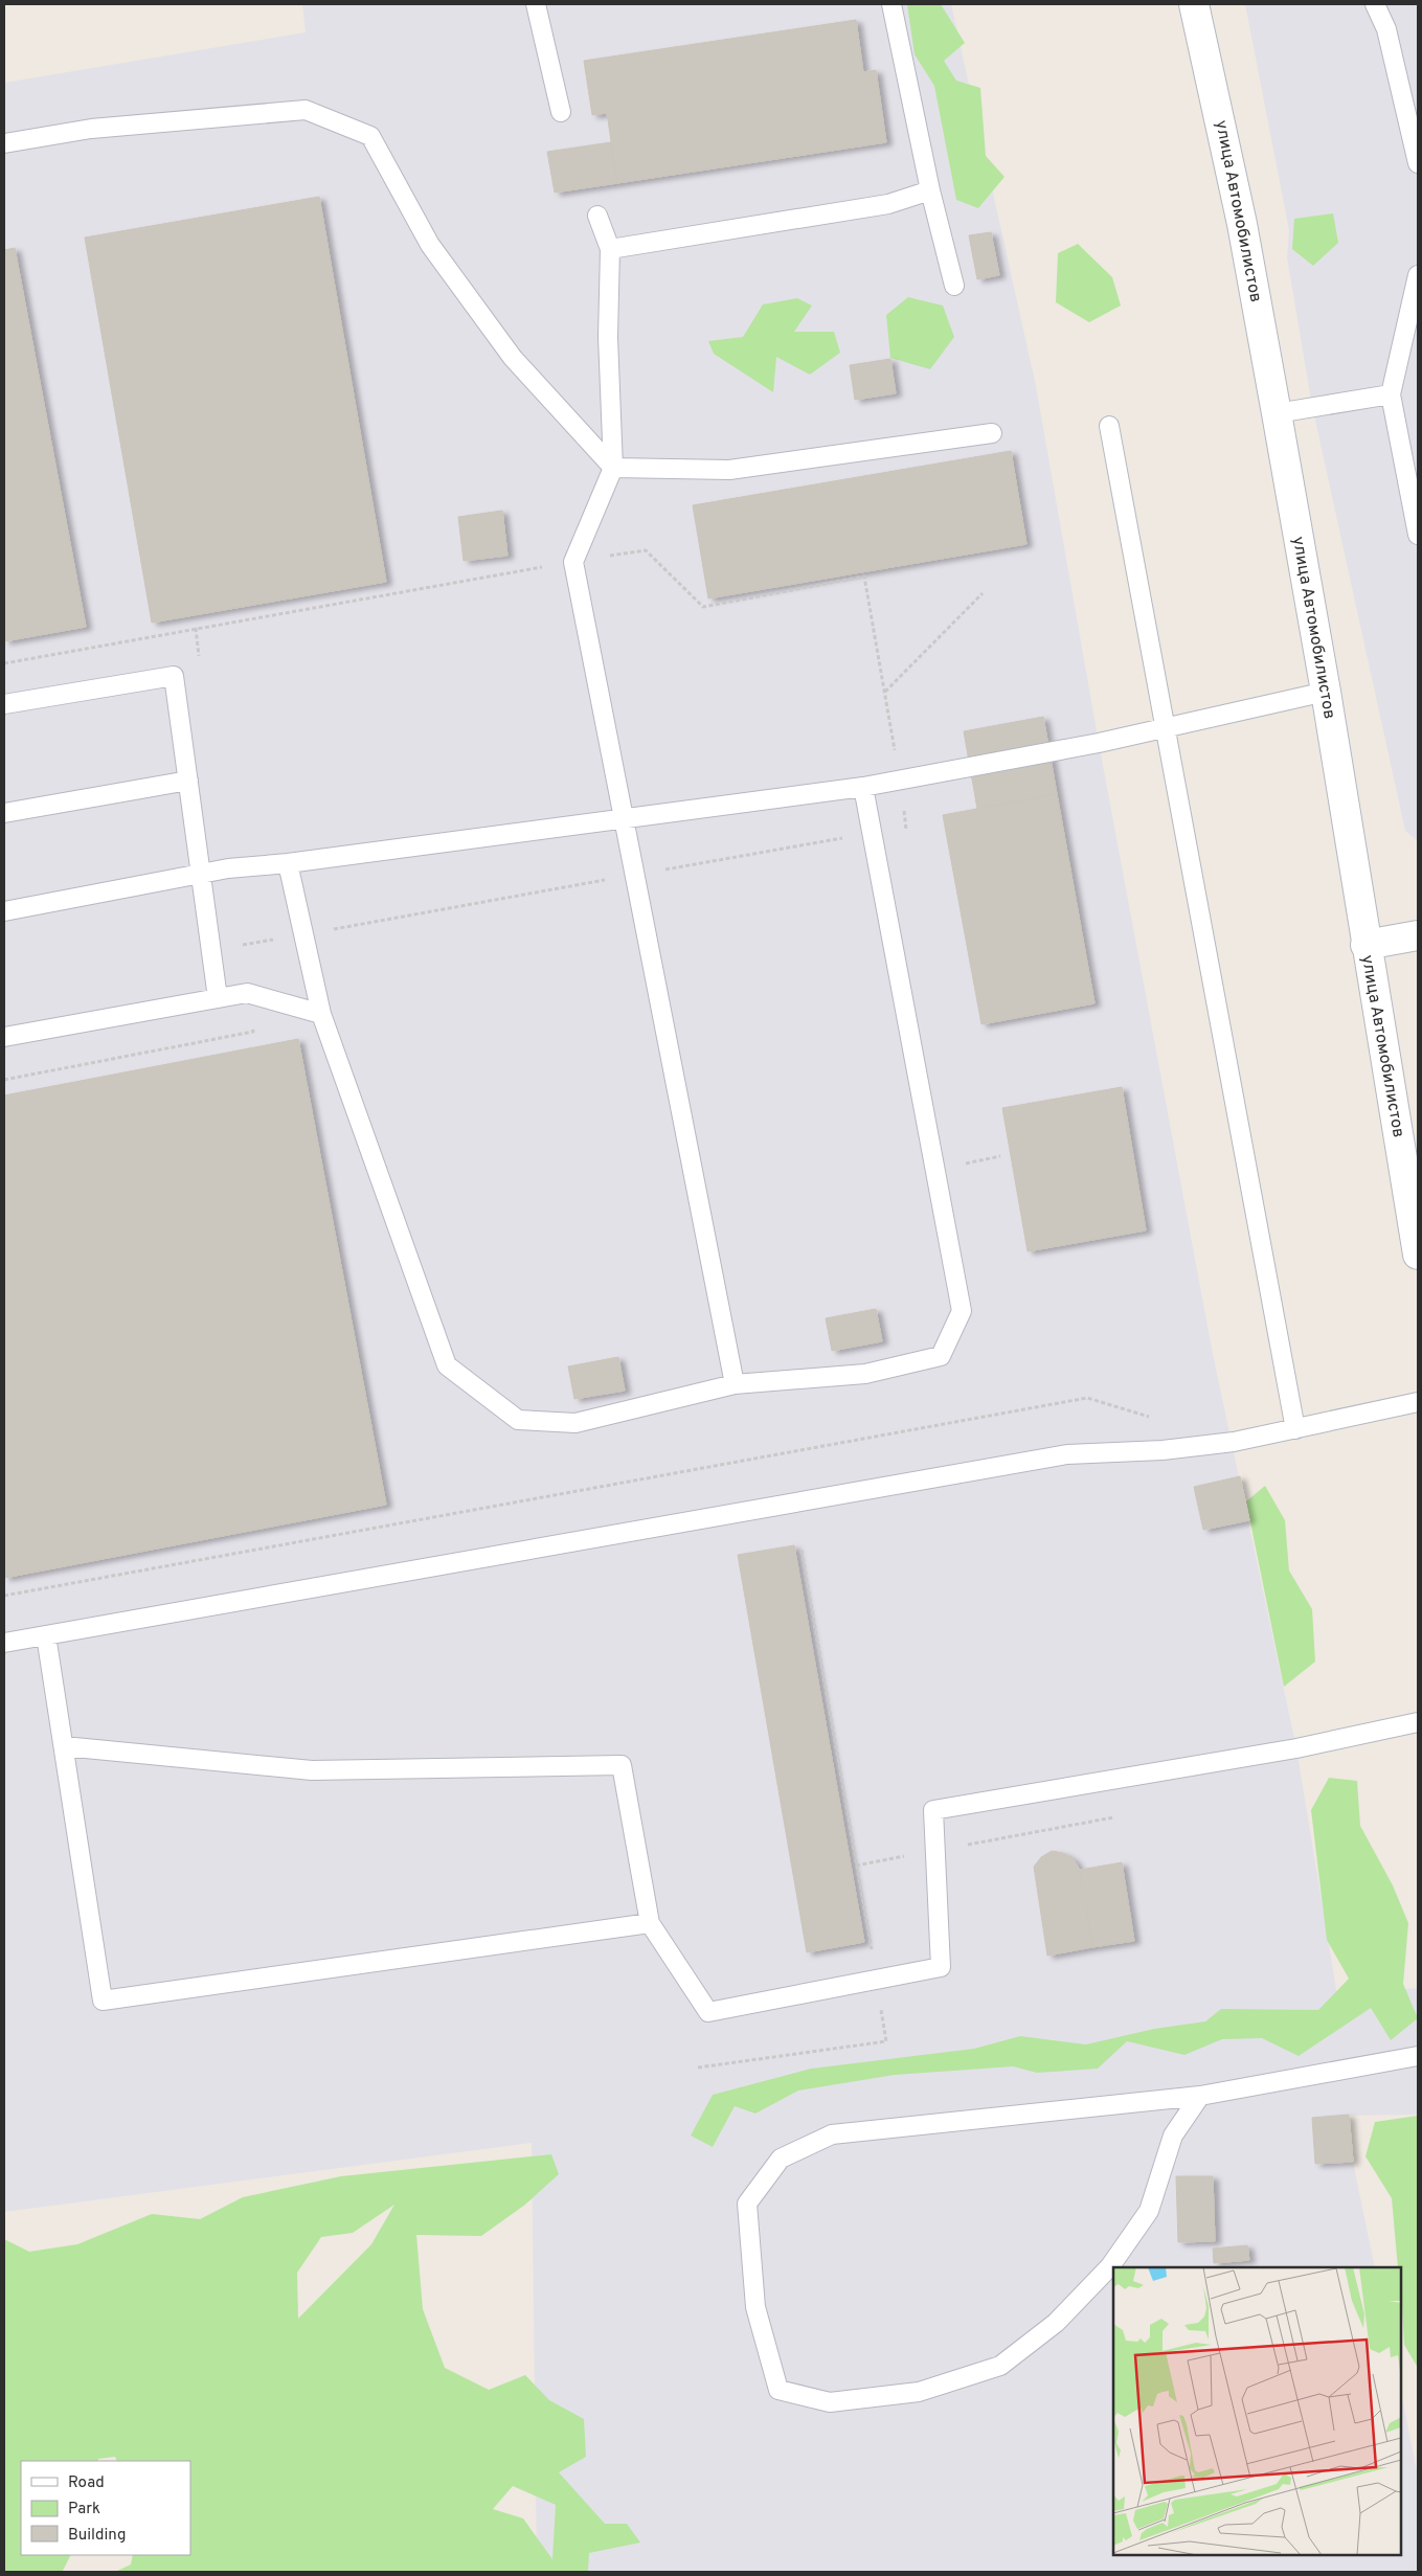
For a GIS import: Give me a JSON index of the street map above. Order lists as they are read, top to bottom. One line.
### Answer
{"streets":{"street":["улица Автомобилистов"]},"legend":["Road","Park","Building"]}
